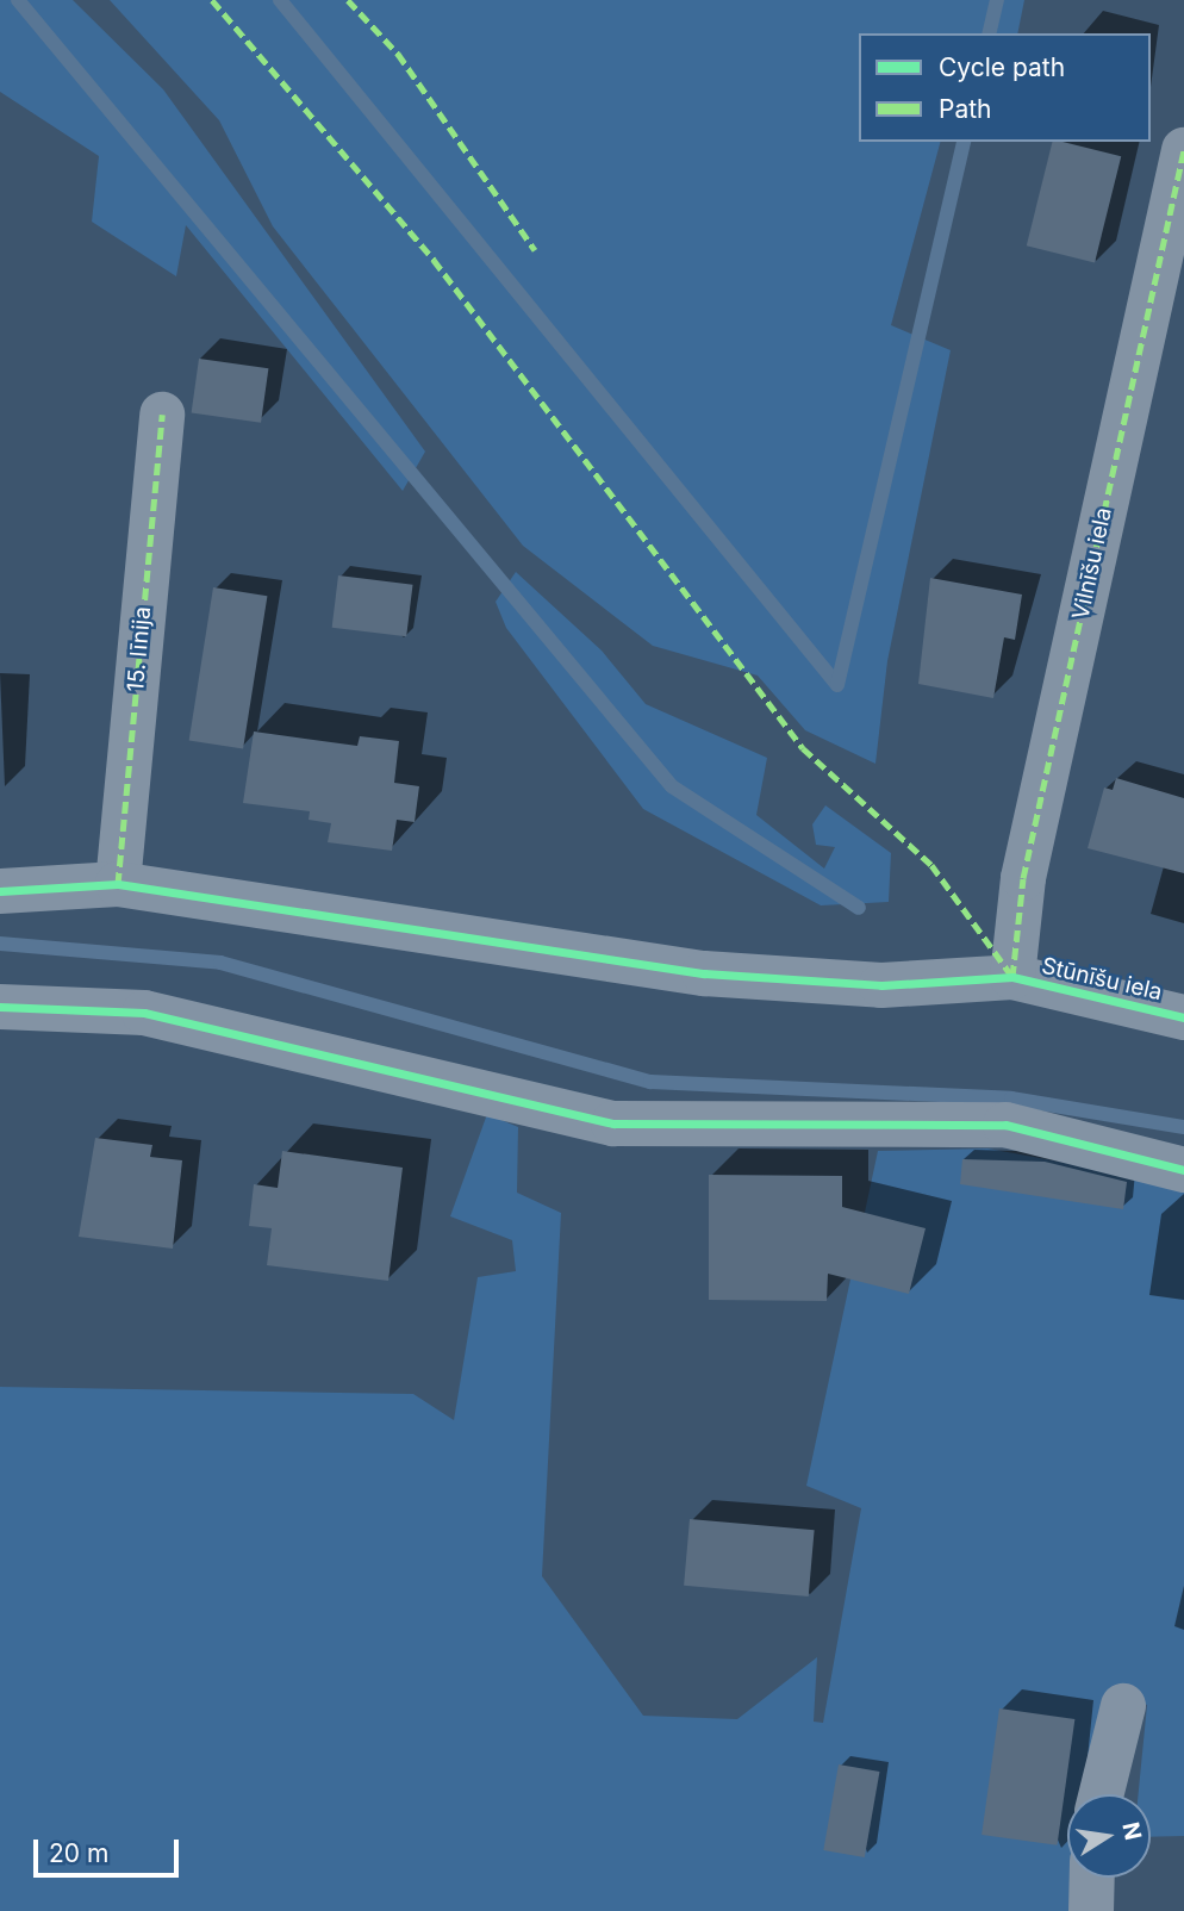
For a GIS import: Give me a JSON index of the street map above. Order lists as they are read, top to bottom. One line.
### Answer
{"streets":{"street":["Vilnīšu iela","15. līnija","Stūnīšu iela"]},"crossings":[["Vilnīšu iela","Stūnīšu iela"],["15. līnija","Stūnīšu iela"]],"legend":["Cycle path","Path"],"scale_bar":"20 m","north":"right"}
